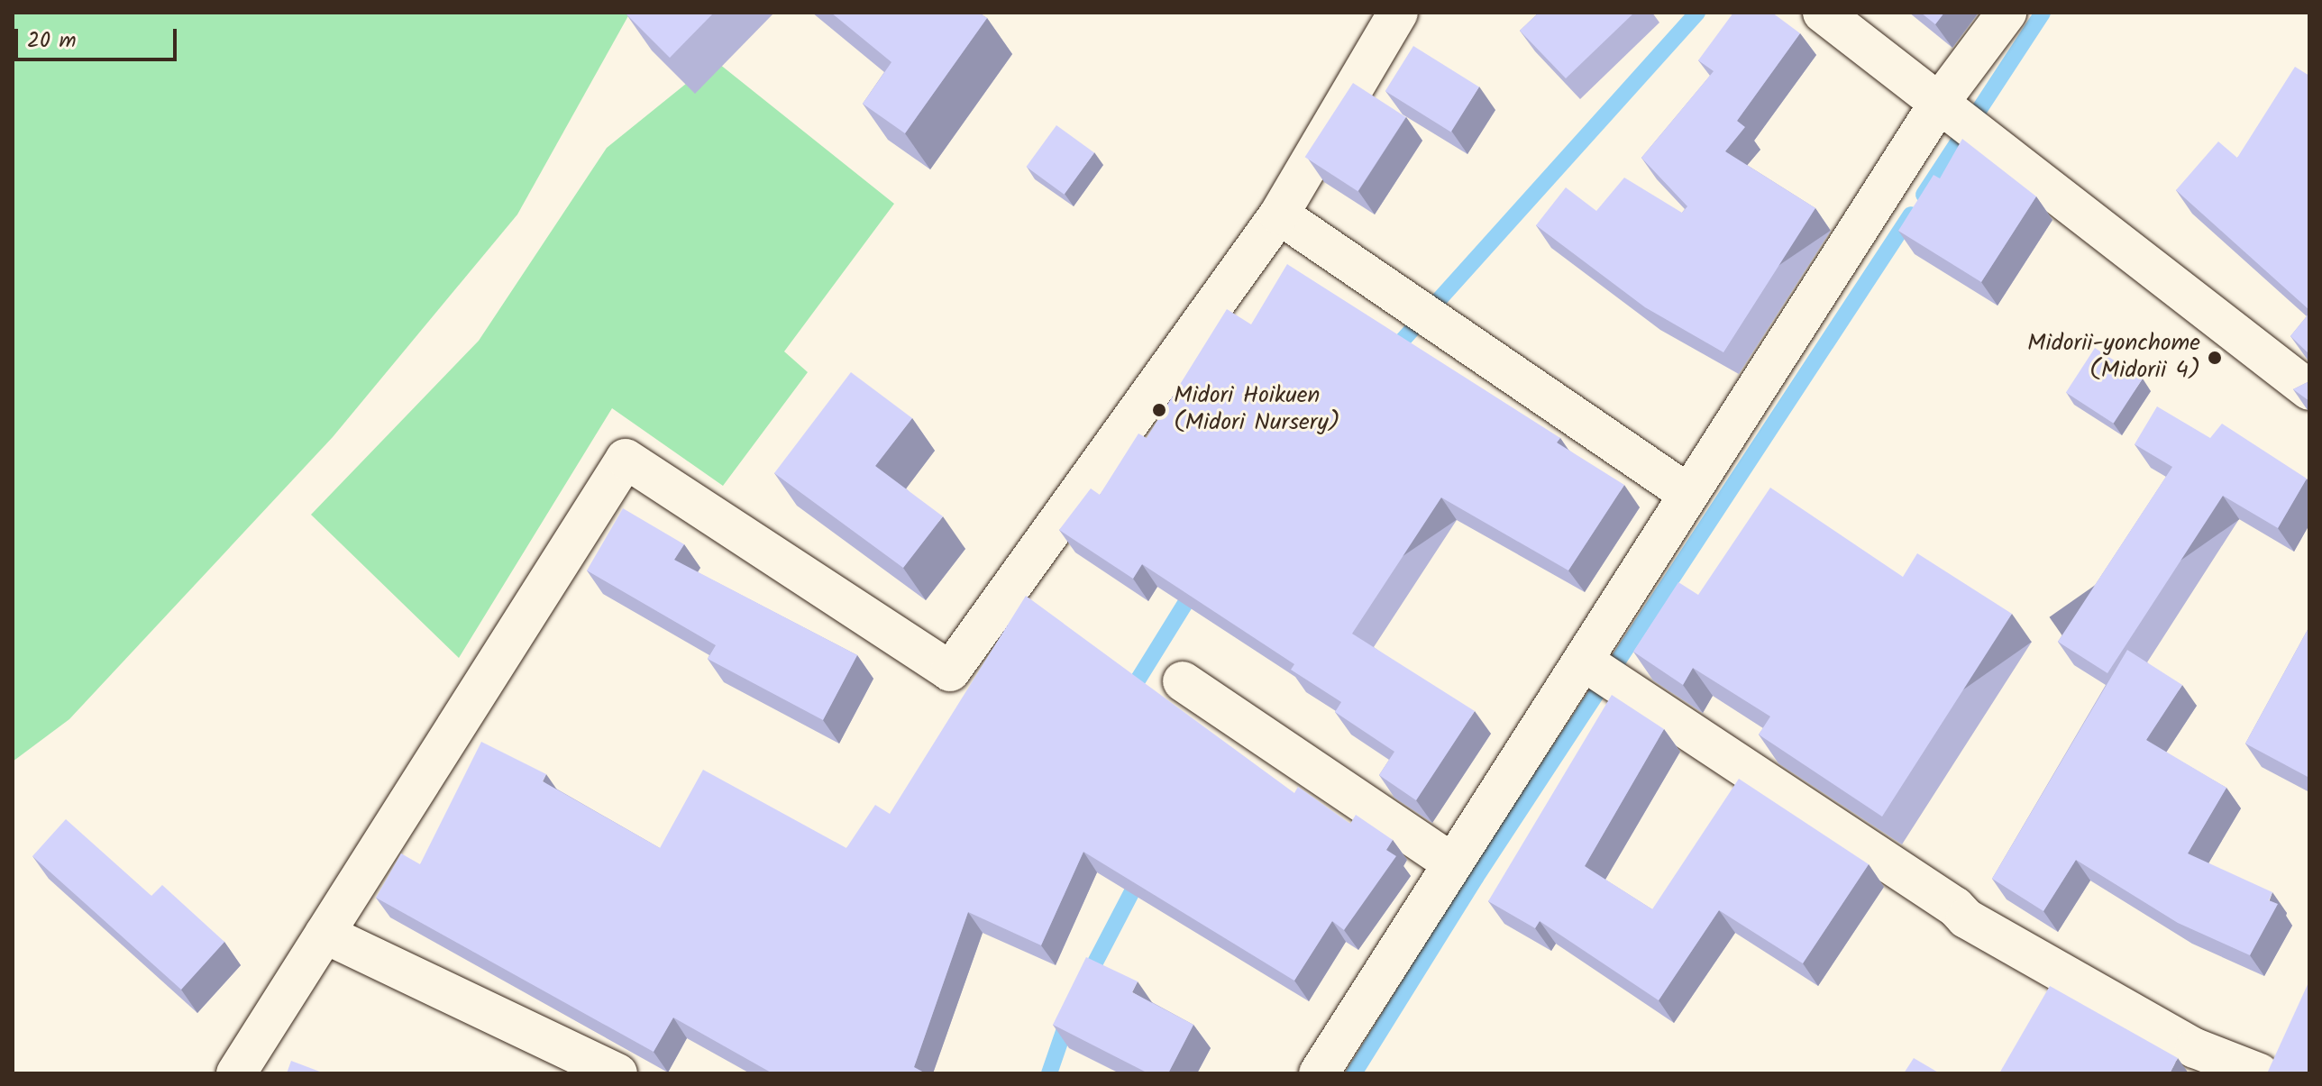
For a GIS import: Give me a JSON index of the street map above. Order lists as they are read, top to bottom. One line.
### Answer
{"places":["Midorii-yonchome (Midorii 4)","Midori Hoikuen (Midori Nursery)"],"scale_bar":"20 m"}
